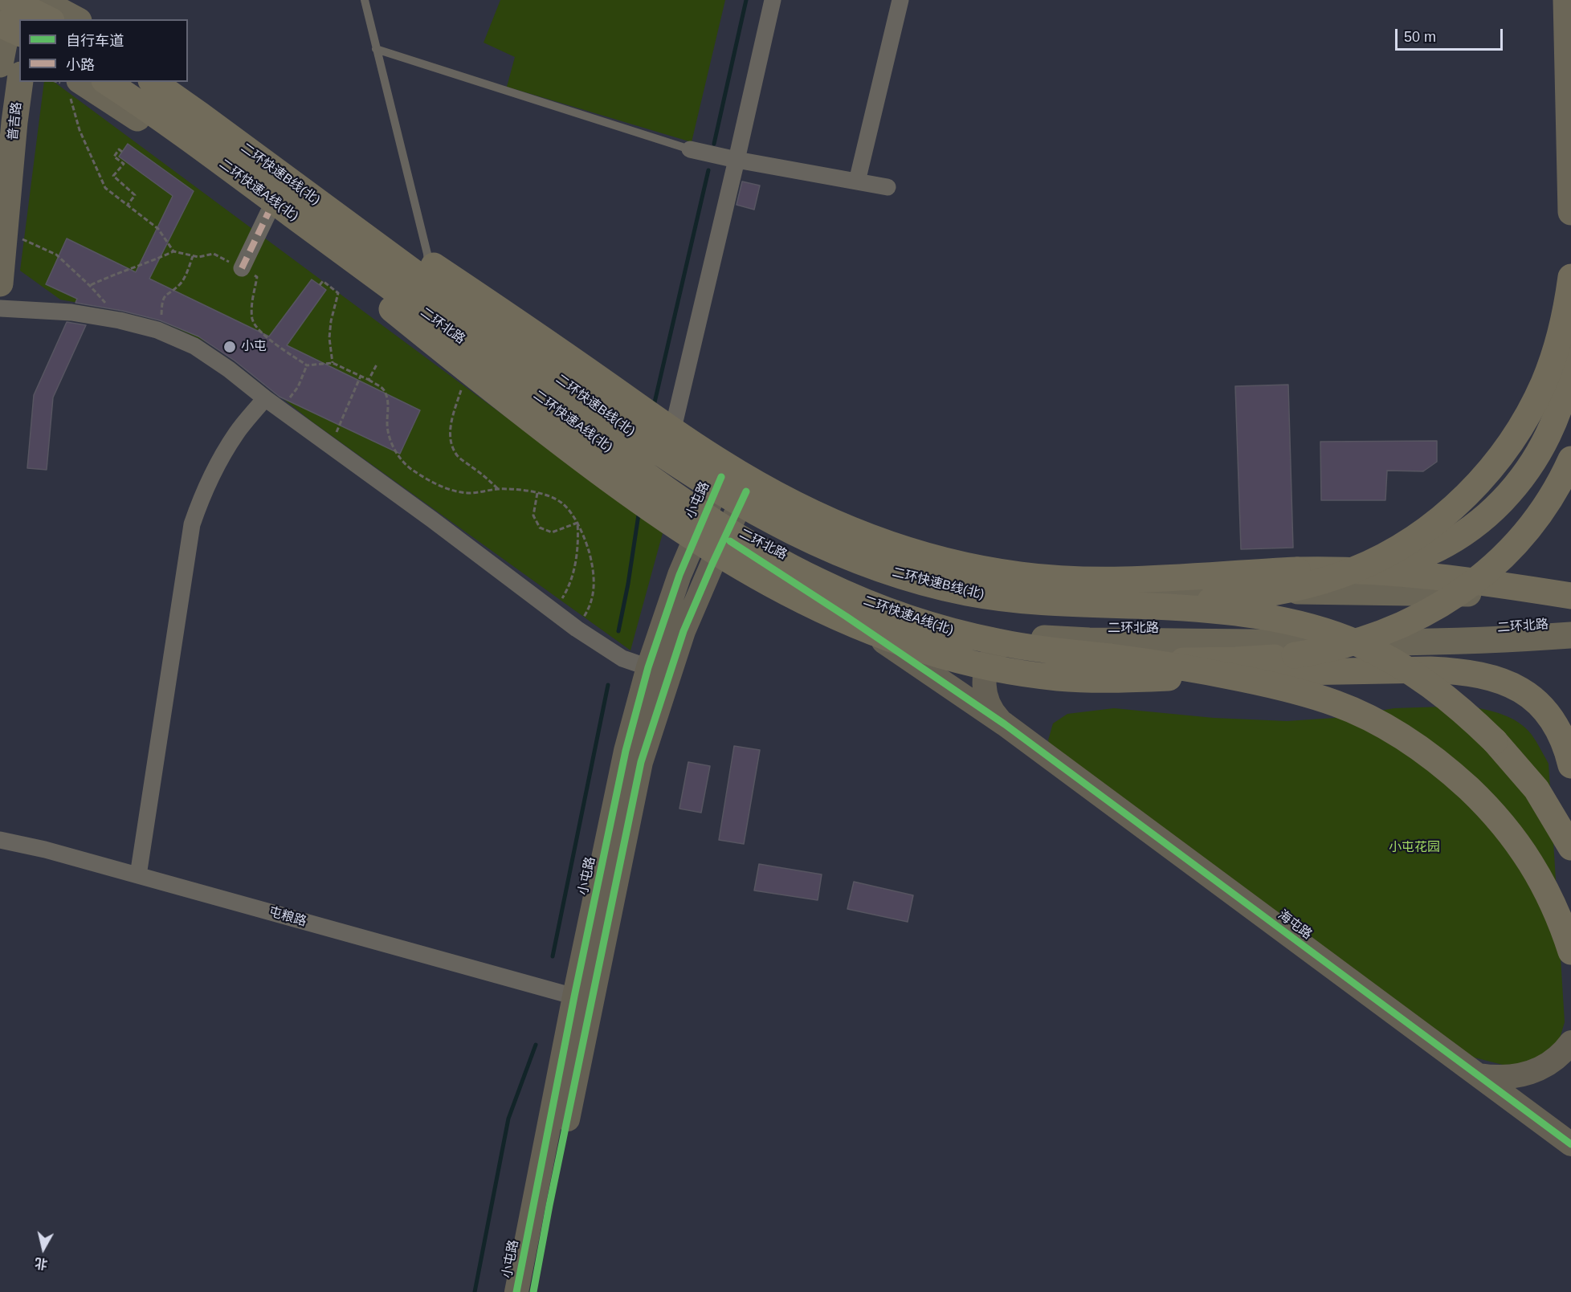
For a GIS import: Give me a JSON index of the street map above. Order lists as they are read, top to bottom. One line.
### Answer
{"streets":{"highway":["二环快速B线(北)","二环快速A线(北)"],"main road":["普吉路","二环北路"],"street":["小屯路","屯粮路","海屯路"]},"crossings":[["二环北路","小屯路"],["小屯路","屯粮路"]],"parks":["小屯花园"],"places":["小屯"],"legend":["自行车道","小路"],"scale_bar":"50 m","north":"bottom"}
